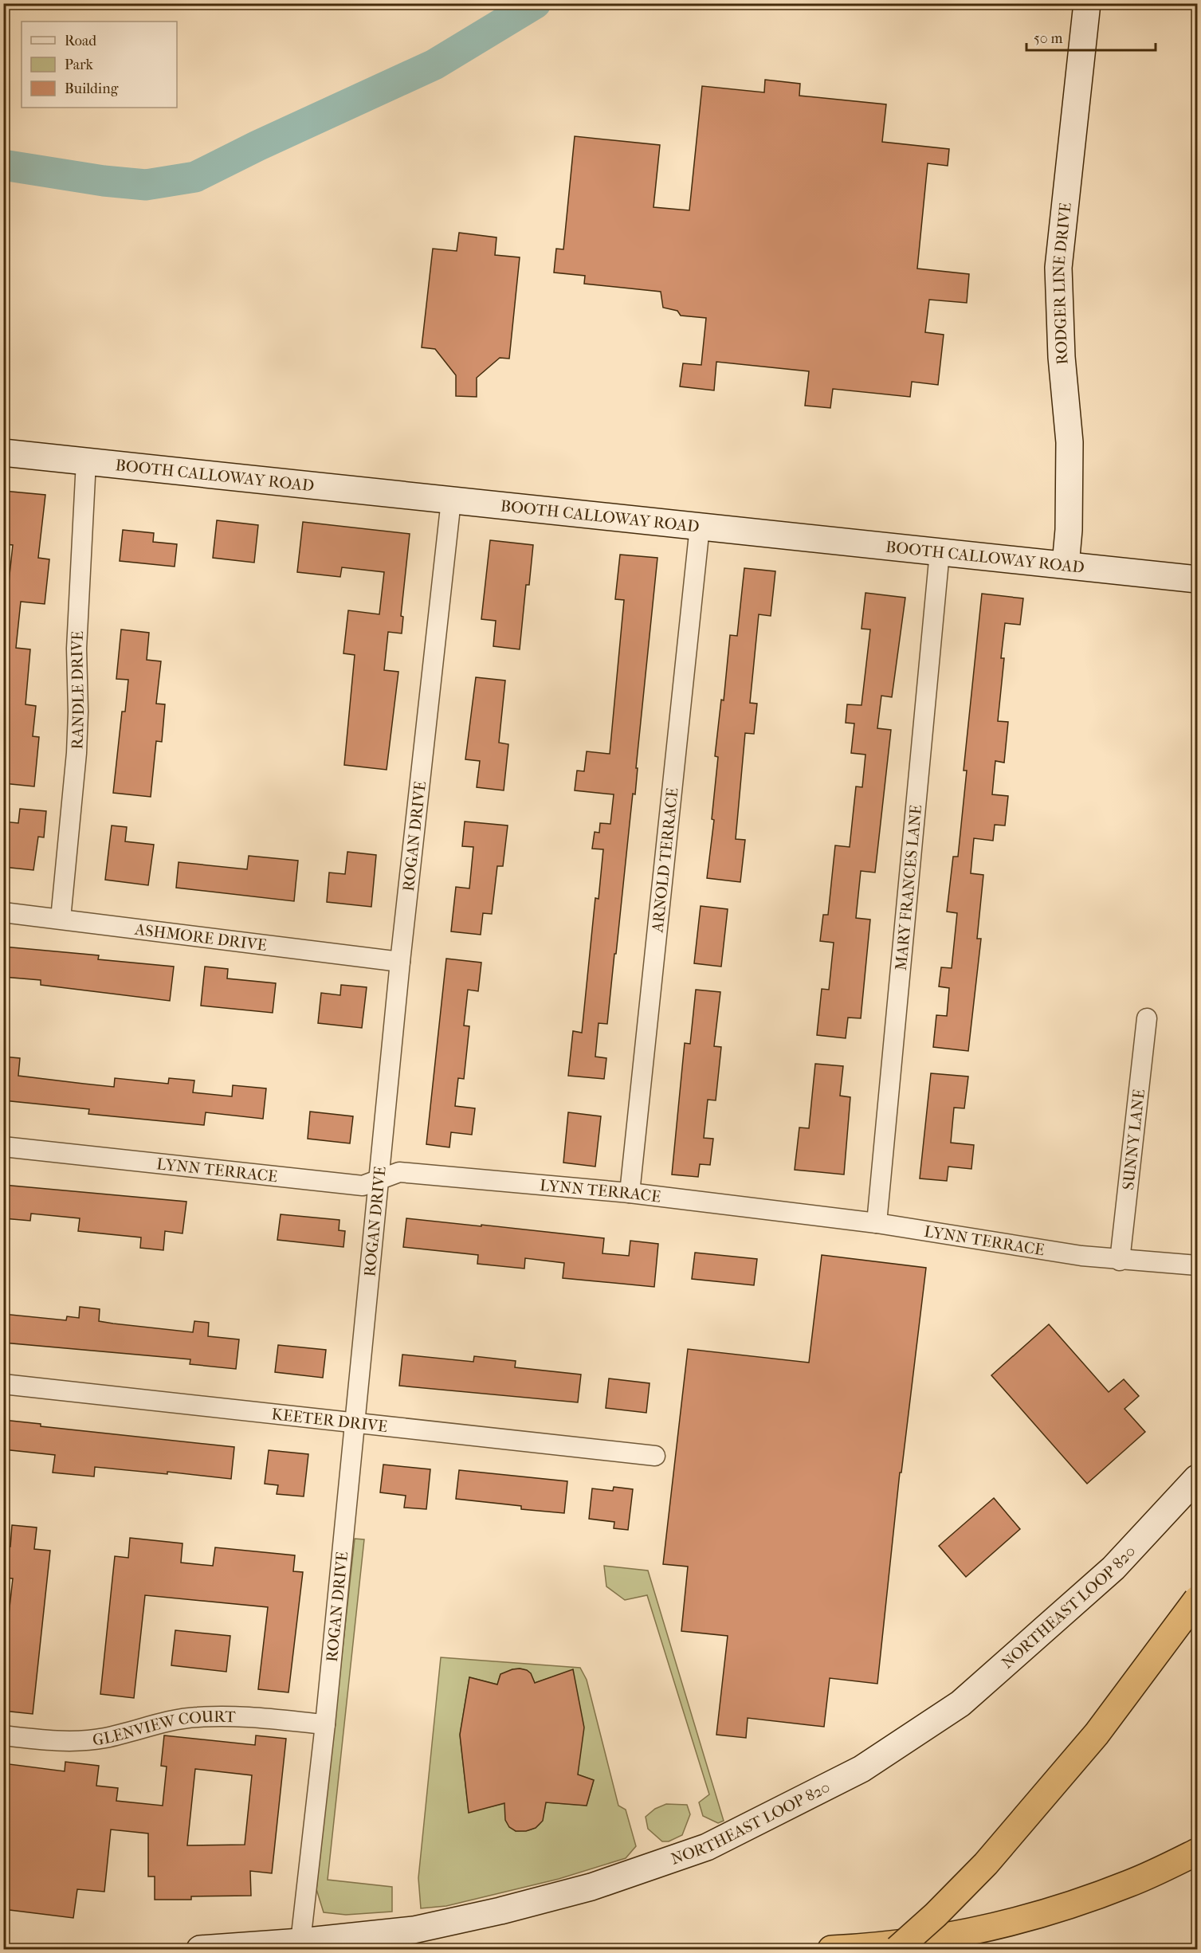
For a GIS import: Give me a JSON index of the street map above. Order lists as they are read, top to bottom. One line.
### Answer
{"streets":{"street":["RODGER LINE DRIVE","BOOTH CALLOWAY ROAD","RANDLE DRIVE","ROGAN DRIVE","ARNOLD TERRACE","MARY FRANCES LANE","ASHMORE DRIVE","SUNNY LANE","LYNN TERRACE","KEETER DRIVE","NORTHEAST LOOP 820","GLENVIEW COURT"]},"crossings":[["RODGER LINE DRIVE","BOOTH CALLOWAY ROAD"],["BOOTH CALLOWAY ROAD","RANDLE DRIVE"],["BOOTH CALLOWAY ROAD","ROGAN DRIVE"],["BOOTH CALLOWAY ROAD","ARNOLD TERRACE"],["BOOTH CALLOWAY ROAD","MARY FRANCES LANE"],["RANDLE DRIVE","ASHMORE DRIVE"],["ROGAN DRIVE","ASHMORE DRIVE"],["ROGAN DRIVE","LYNN TERRACE"],["ROGAN DRIVE","KEETER DRIVE"],["ROGAN DRIVE","NORTHEAST LOOP 820"],["ROGAN DRIVE","GLENVIEW COURT"],["ARNOLD TERRACE","LYNN TERRACE"],["MARY FRANCES LANE","LYNN TERRACE"],["SUNNY LANE","LYNN TERRACE"]],"legend":["Road","Park","Building"],"scale_bar":"50 m"}
